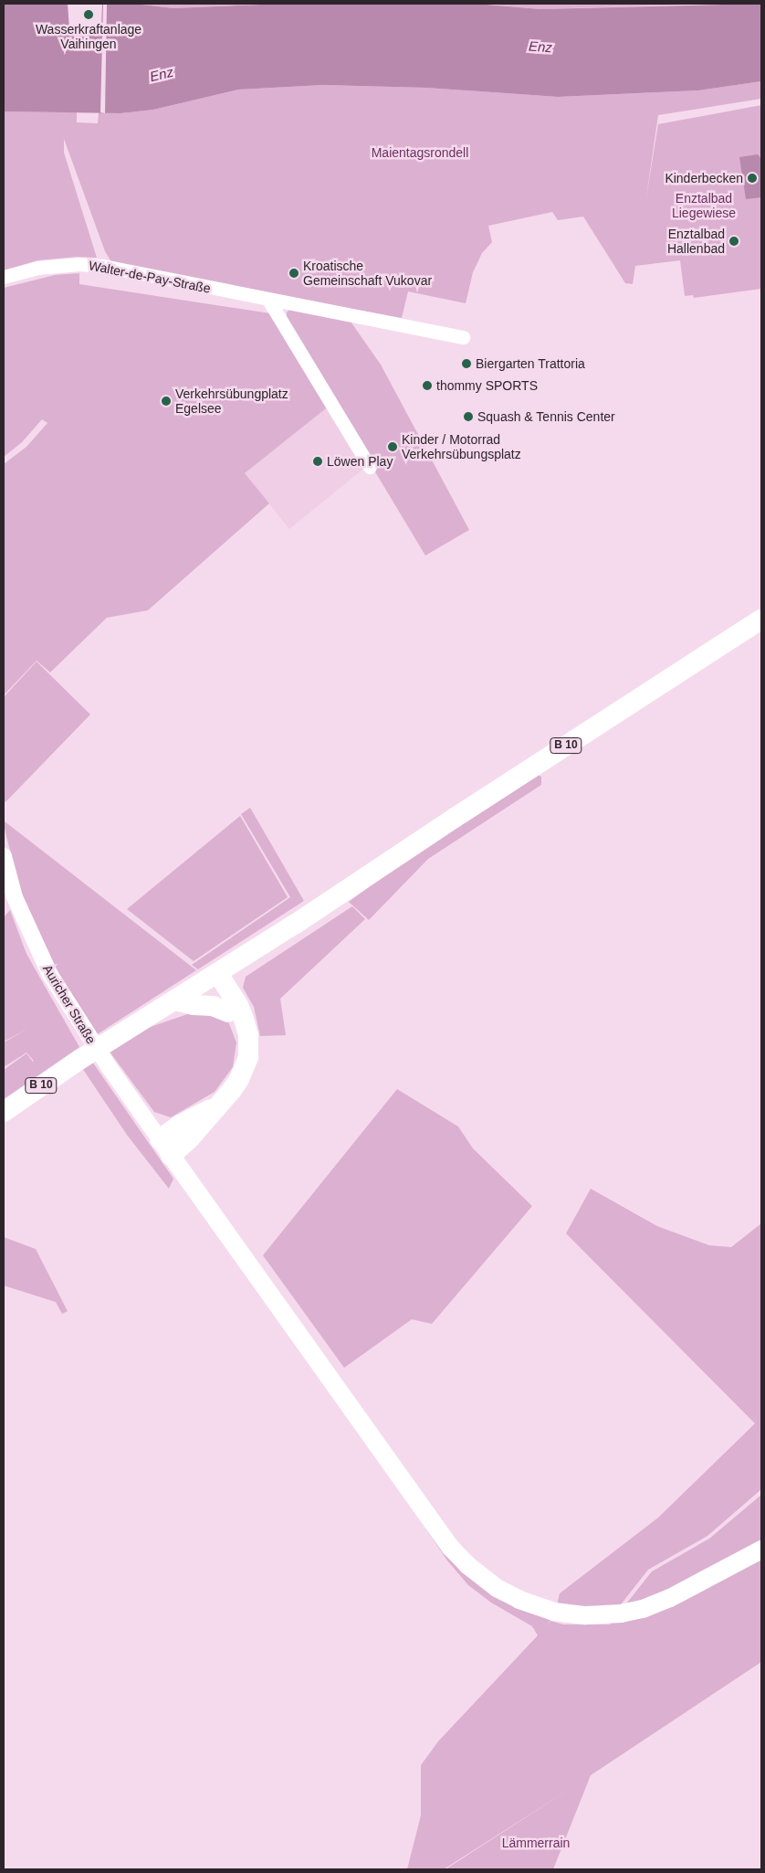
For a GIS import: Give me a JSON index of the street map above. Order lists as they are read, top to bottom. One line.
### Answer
{"streets":{"main road":["B 10"],"street":["Walter-de-Pay-Straße","Auricher Straße"]},"water":["Enz"],"parks":["Maientagsrondell","Enztalbad Liegewiese","Lämmerrain"],"places":["Wasserkraftanlage Vaihingen","Kinderbecken","Enztalbad Hallenbad","Kroatische Gemeinschaft Vukovar","Biergarten Trattoria","thommy SPORTS","Verkehrsübungplatz Egelsee","Squash & Tennis Center","Kinder / Motorrad Verkehrsübungsplatz","Löwen Play"]}
